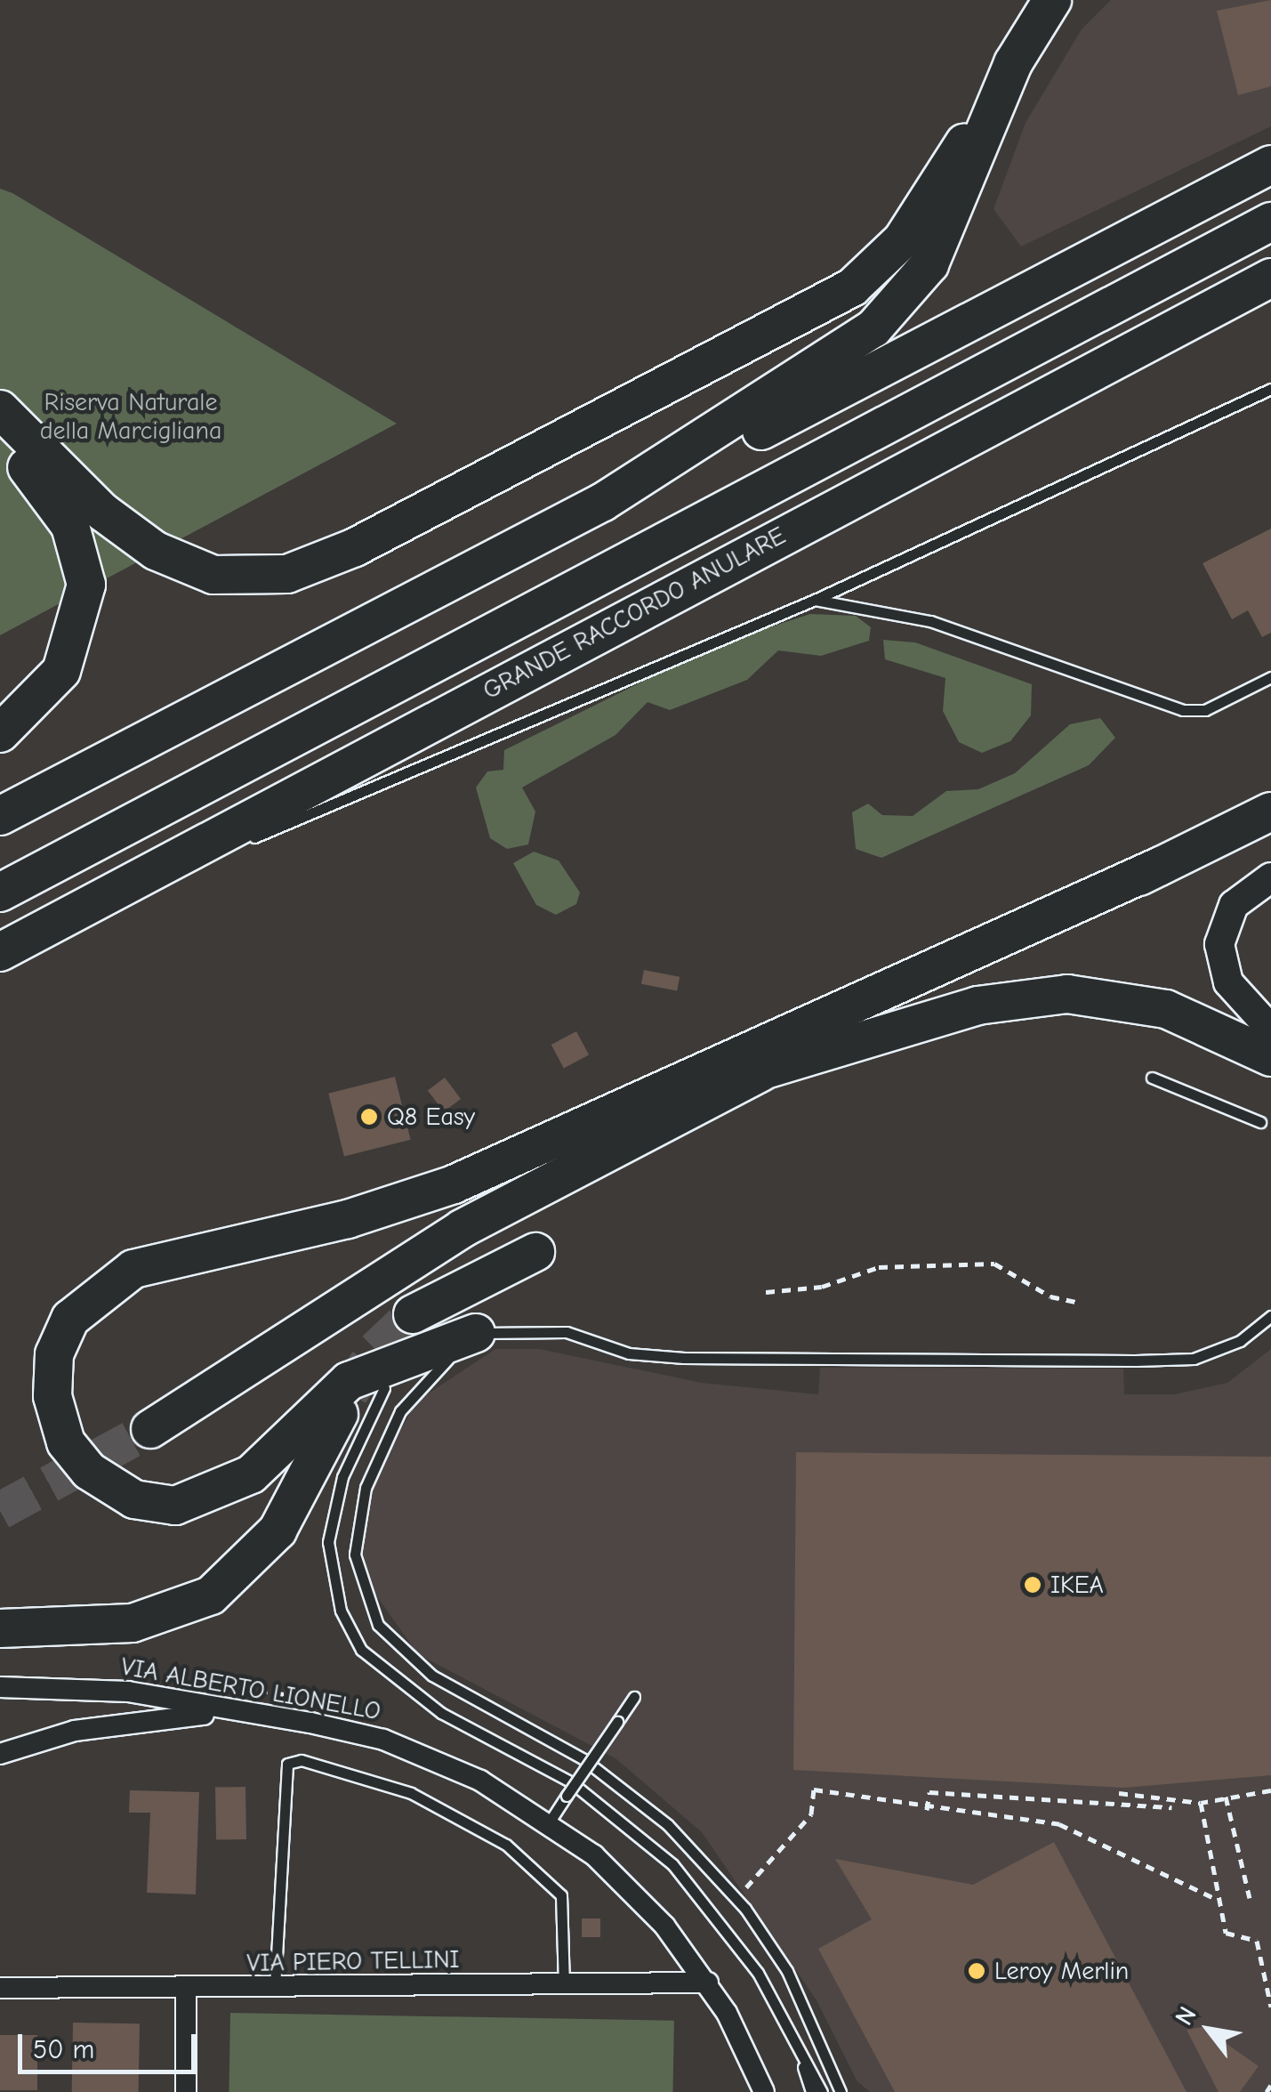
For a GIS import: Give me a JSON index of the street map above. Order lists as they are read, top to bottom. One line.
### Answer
{"streets":{"highway":["GRANDE RACCORDO ANULARE"],"street":["VIA ALBERTO LIONELLO","VIA PIERO TELLINI"]},"crossings":[["VIA ALBERTO LIONELLO","VIA PIERO TELLINI"]],"parks":["Riserva Naturale della Marcigliana"],"places":["Q8 Easy","IKEA","Leroy Merlin"],"scale_bar":"50 m","north":"top left"}
